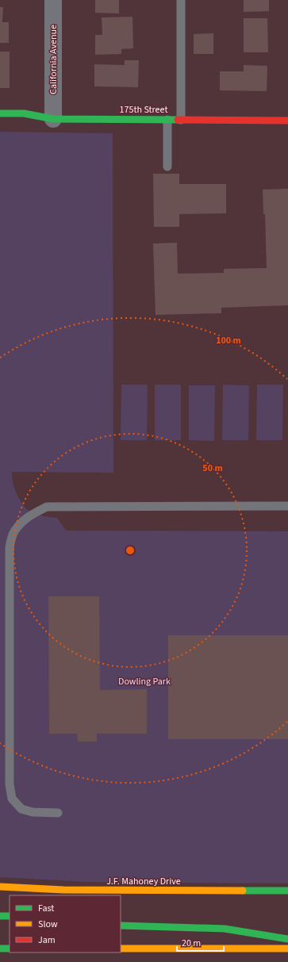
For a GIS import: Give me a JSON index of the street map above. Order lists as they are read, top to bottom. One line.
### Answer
{"streets":{"main road":["175th Street","J.F. Mahoney Drive"],"street":["California Avenue"]},"crossings":[["California Avenue","175th Street"]],"parks":["Dowling Park"],"legend":["Fast","Slow","Jam"],"scale_bar":"20 m","rings":["100 m","50 m"]}
